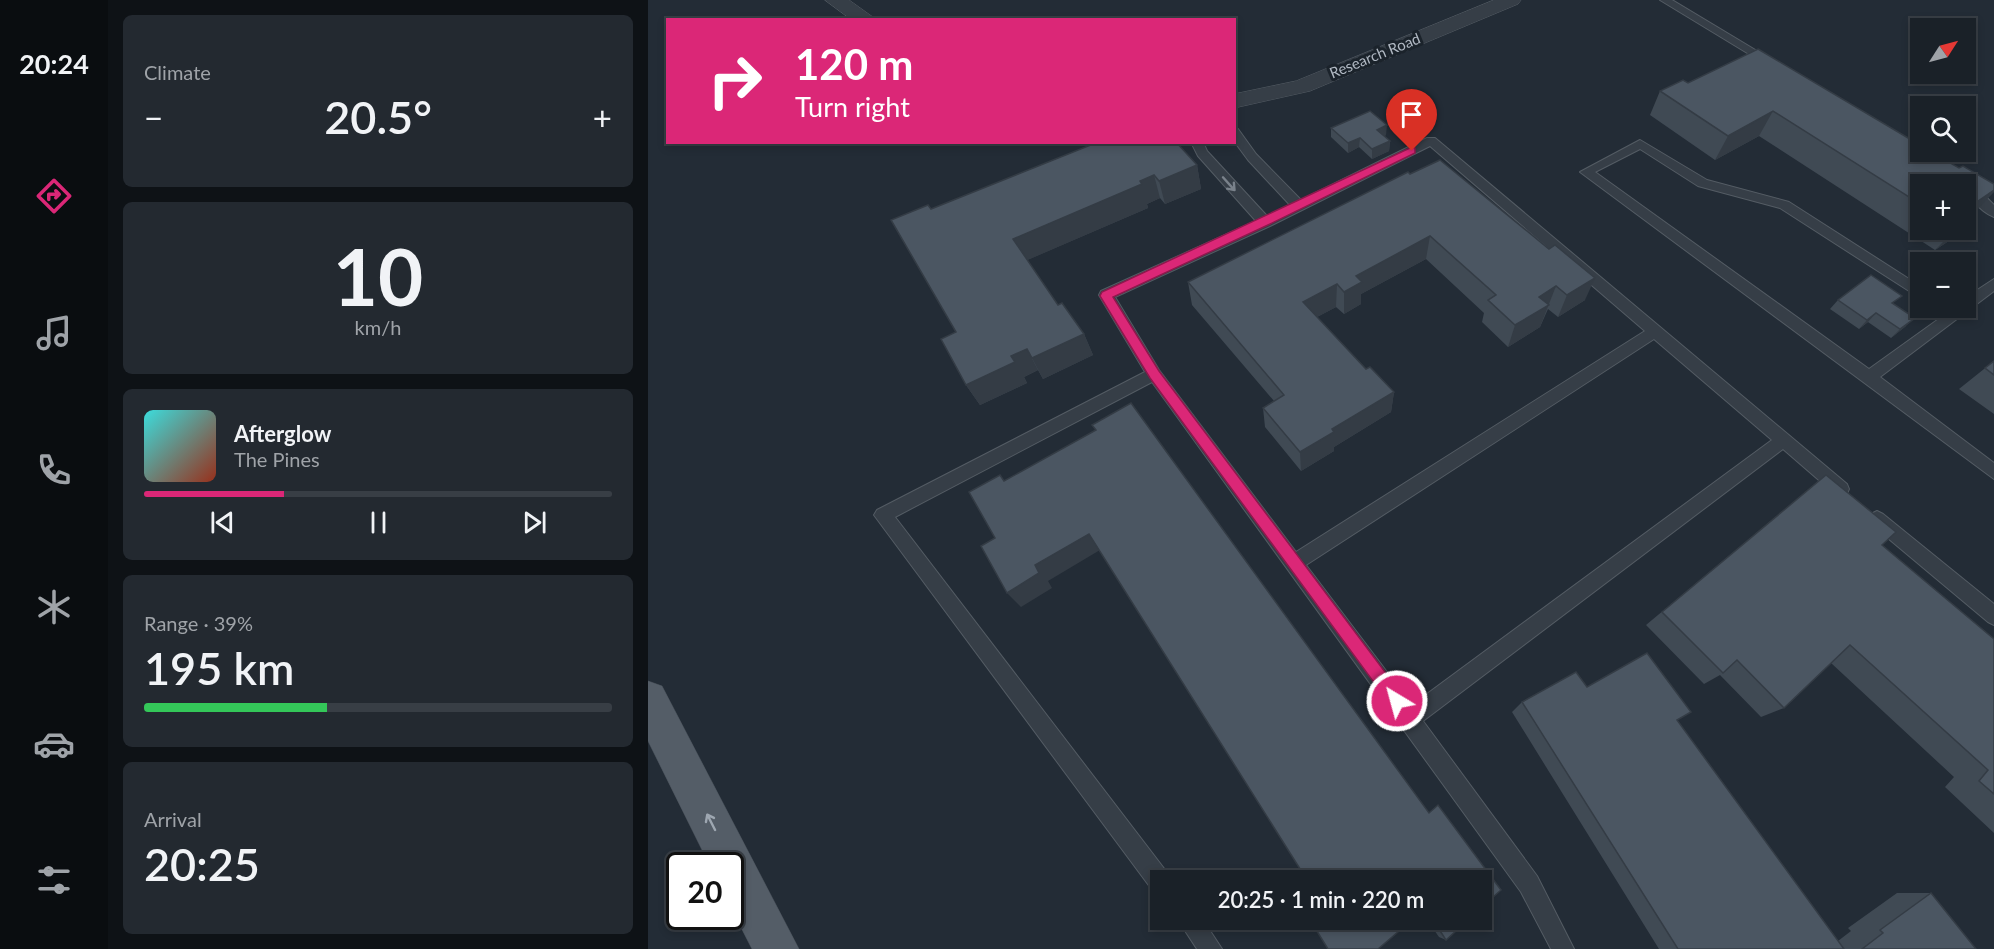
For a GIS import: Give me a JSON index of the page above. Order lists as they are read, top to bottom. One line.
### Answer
{"streets":{"street":["Research Road"]},"north":"top right","page":{"tabs":"20:24","tile":["Climate",["10","km/h"],["Range · 39%","195 km"],["Arrival","20:25"]],"map_buttons":["+","−"],"turn":["120 m","Turn right"],"heat":["−","20.5°","+"],"song":["Afterglow","The Pines"],"limit":"20","trip":"20:25 · 1 min · 220 m"}}
